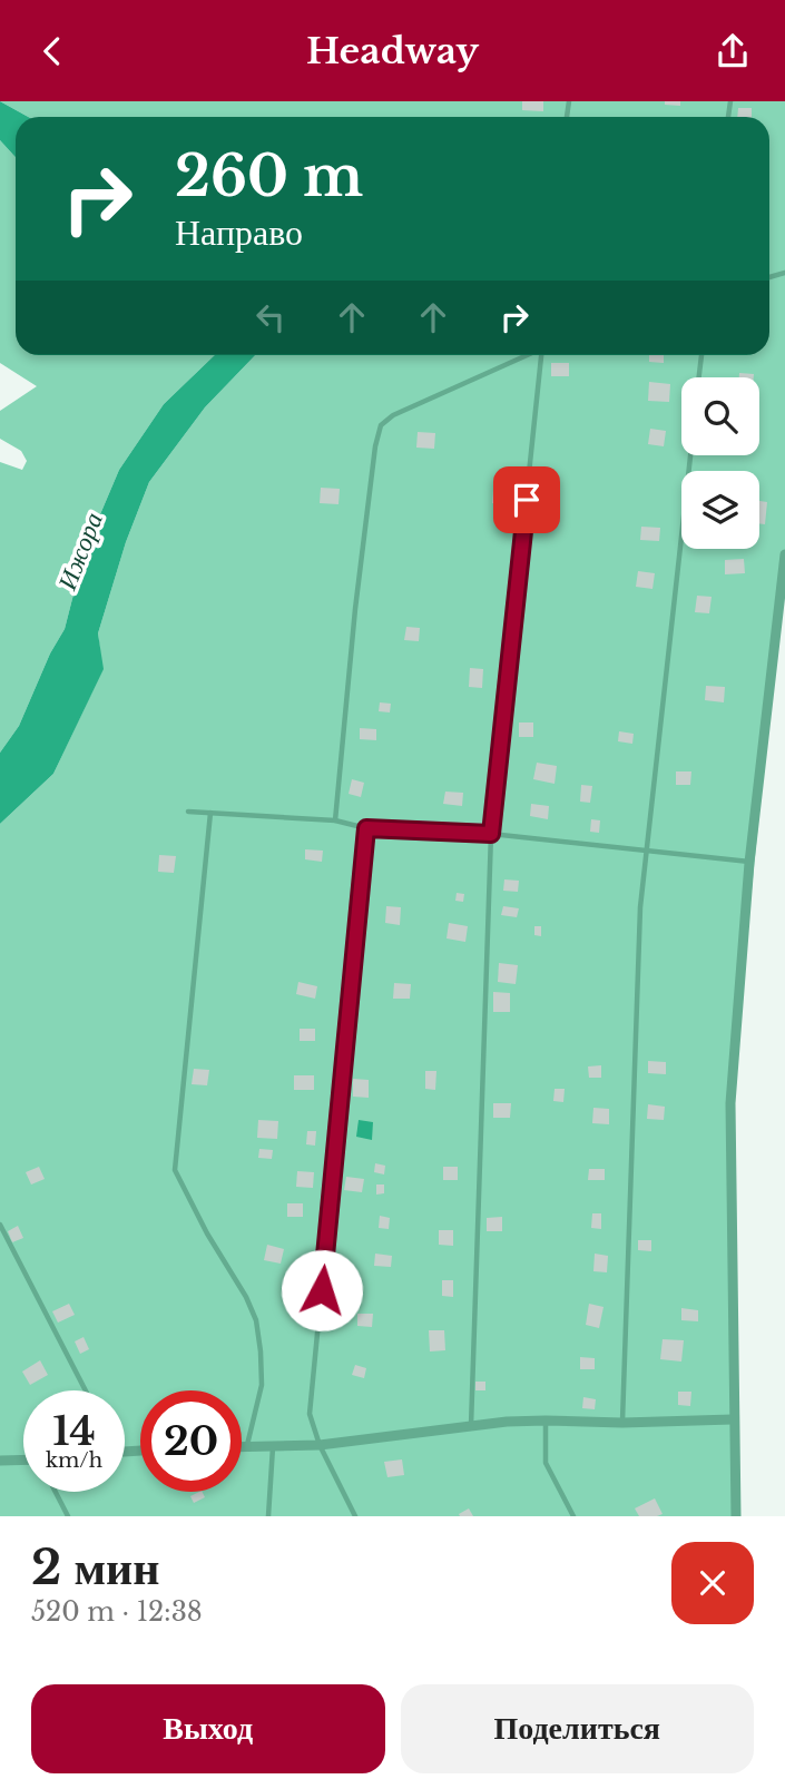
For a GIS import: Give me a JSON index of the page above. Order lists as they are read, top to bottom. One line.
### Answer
{"water":["Ижора"],"page":{"header":"Headway","turn":["260 m","Направо"],"speed":"14 km/h","limit":"20","heading":["2 мин","520 m · 12:38"],"buttons":["Выход","Поделиться"]}}
